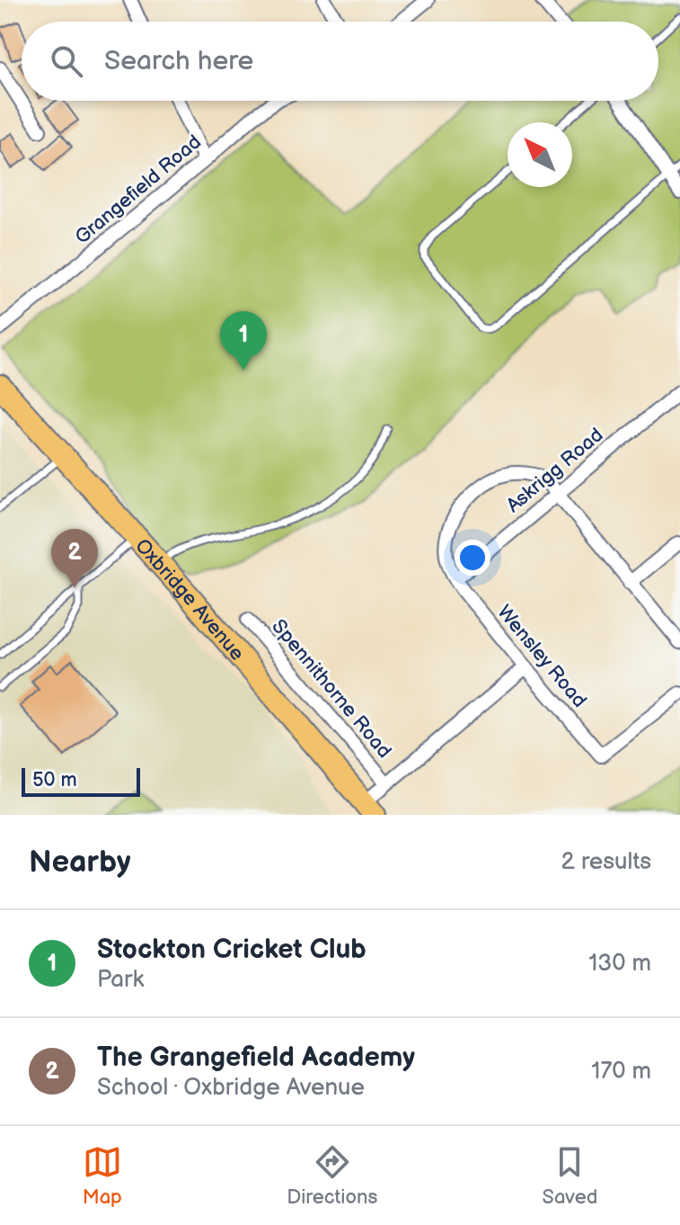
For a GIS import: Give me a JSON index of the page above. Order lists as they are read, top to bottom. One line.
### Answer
{"streets":{"main road":["Oxbridge Avenue"],"street":["Grangefield Road","Askrigg Road","Wensley Road","Spennithorne Road"]},"crossings":[["Askrigg Road","Wensley Road"]],"scale_bar":"50 m","north":"top left","page":{"search":"Search here","pins":["1","2"],"scale":"50 m","heading":["Nearby","2 results"],"list":[{"mark":"1","name":"Stockton Cricket Club","note":"Park","value":"130 m"},{"mark":"2","name":"The Grangefield Academy","note":"School · Oxbridge Avenue","value":"170 m"}],"nav":["Map","Directions","Saved"]}}
